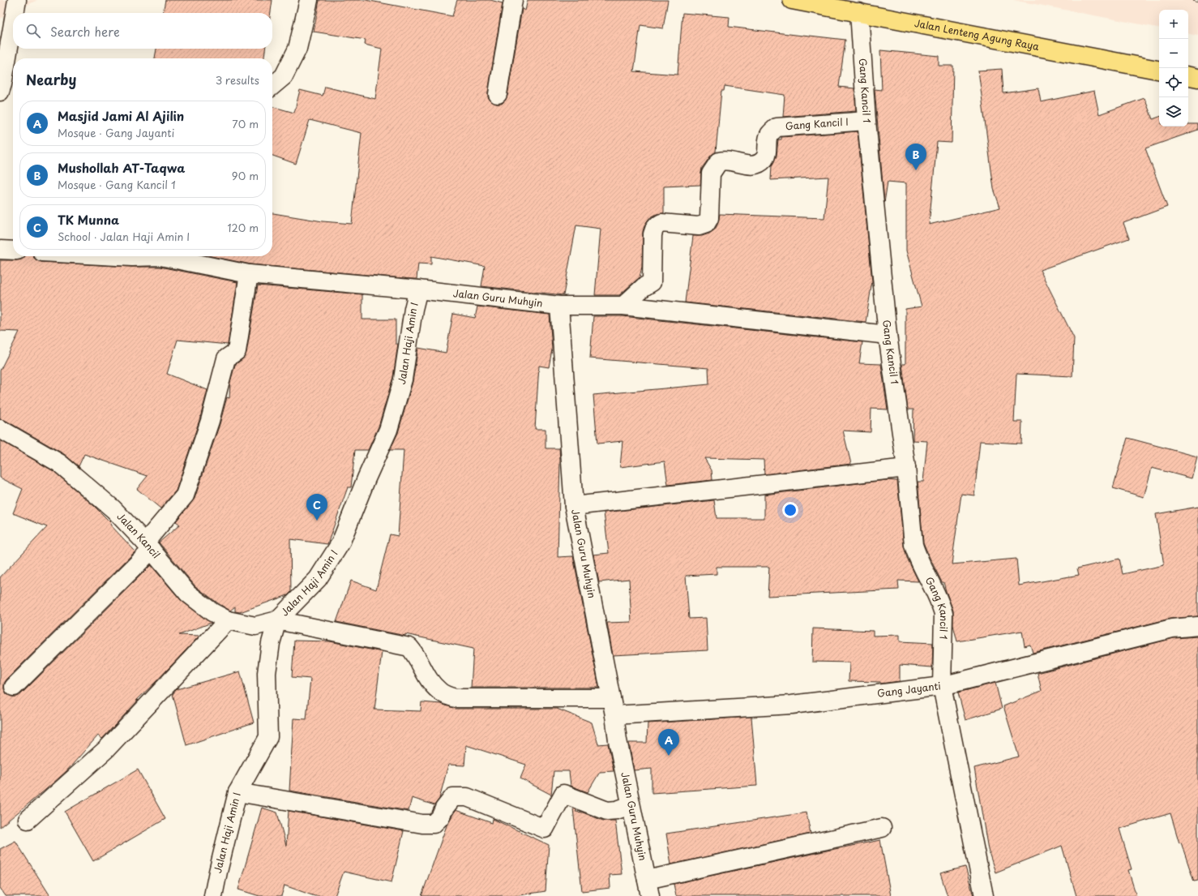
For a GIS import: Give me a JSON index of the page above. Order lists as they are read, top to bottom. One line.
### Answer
{"streets":{"main road":["Jalan Lenteng Agung Raya"],"street":["Gang Kancil 1","Gang Kancil I","Jalan Guru Muhyin","Jalan Haji Amin I","Jalan Kancil","Gang Jayanti"]},"crossings":[["Jalan Lenteng Agung Raya","Gang Kancil 1"],["Gang Kancil 1","Gang Kancil I"],["Gang Kancil 1","Gang Jayanti"],["Jalan Guru Muhyin","Jalan Haji Amin I"],["Jalan Guru Muhyin","Gang Jayanti"],["Jalan Haji Amin I","Jalan Kancil"]],"page":{"map_buttons":["+","−"],"search":"Search here","heading":["Nearby","3 results"],"list":[{"mark":"A","name":"Masjid Jami Al Ajilin","note":"Mosque · Gang Jayanti","value":"70 m"},{"mark":"B","name":"Mushollah AT-Taqwa","note":"Mosque · Gang Kancil 1","value":"90 m"},{"mark":"C","name":"TK Munna","note":"School · Jalan Haji Amin I","value":"120 m"}],"pins":["B","C","A"]}}
